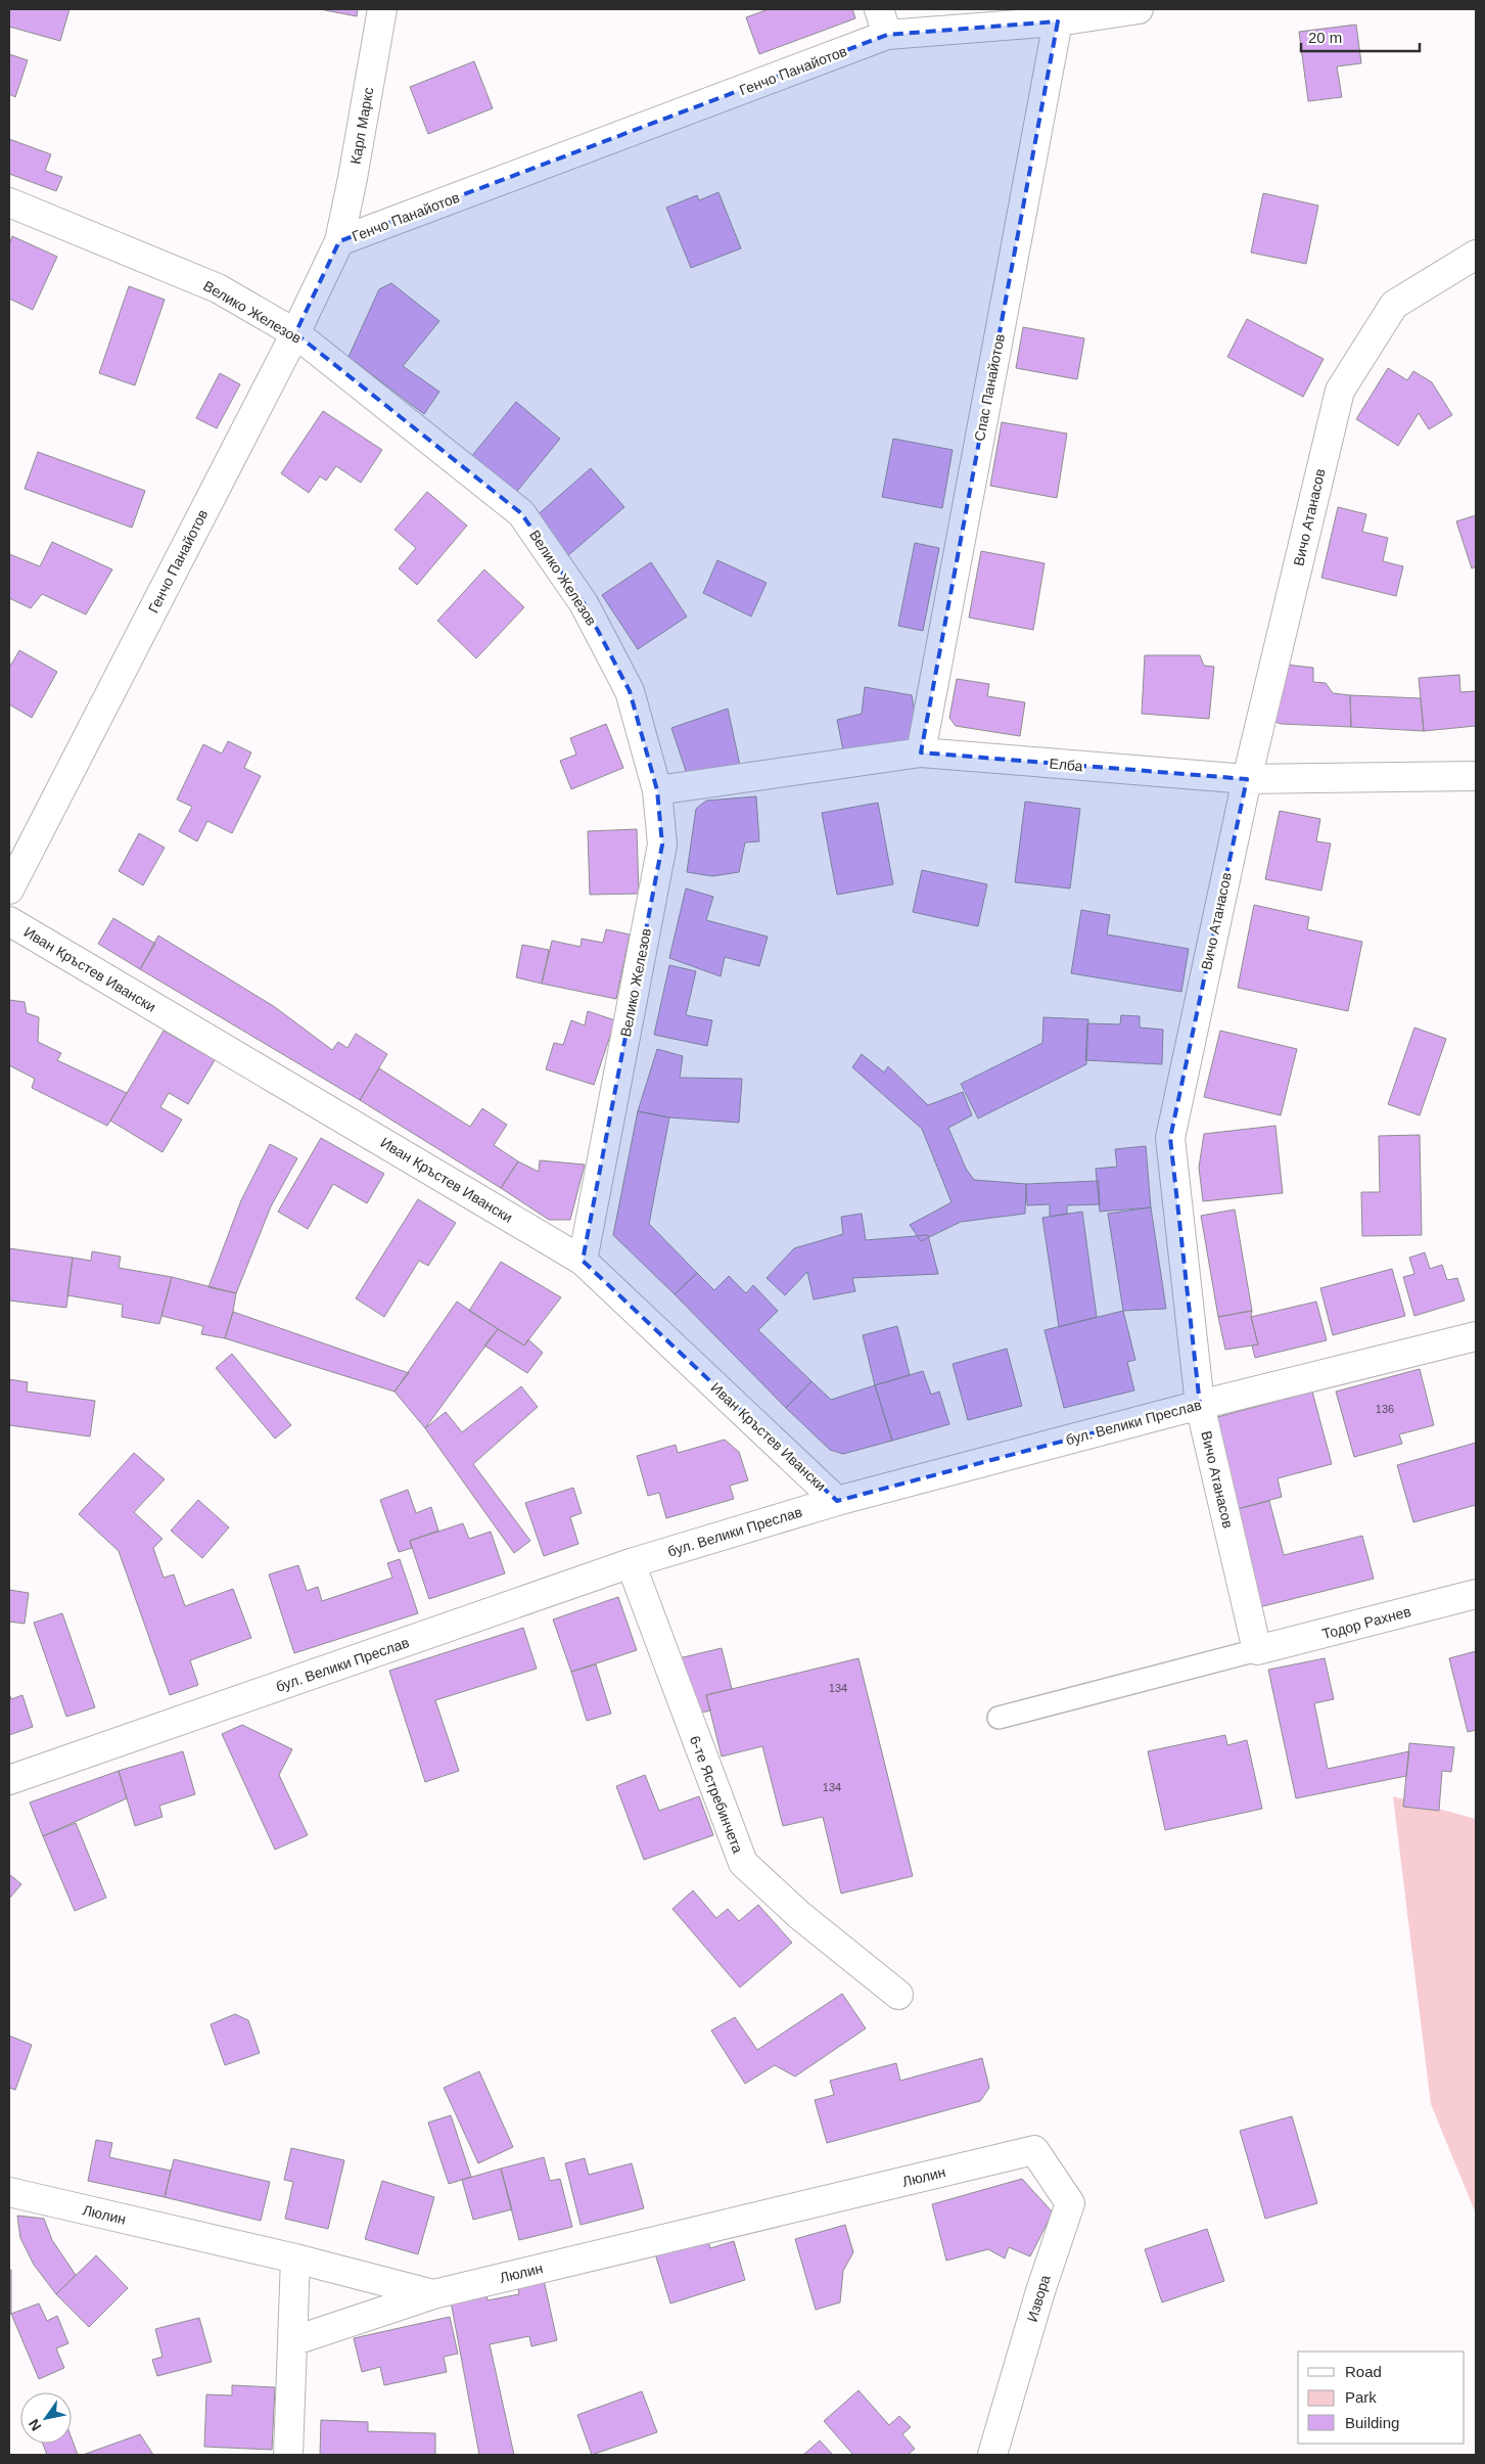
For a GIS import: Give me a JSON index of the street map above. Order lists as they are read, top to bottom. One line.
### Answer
{"streets":{"street":["Генчо Панайотов","Карл Маркс","Велико Железов","Спас Панайотов","Вичо Атанасов","Елба","Иван Кръстев Ивански","бул. Велики Преслав","Тодор Рахнев","6-те Ястребинчета","Люлин","Извора"]},"crossings":[["Генчо Панайотов","Карл Маркс"],["Генчо Панайотов","Велико Железов"],["Генчо Панайотов","Спас Панайотов"],["Велико Железов","Елба"],["Велико Железов","Иван Кръстев Ивански"],["Спас Панайотов","Елба"],["Вичо Атанасов","Елба"],["Вичо Атанасов","бул. Велики Преслав"],["Вичо Атанасов","Тодор Рахнев"],["Иван Кръстев Ивански","бул. Велики Преслав"],["бул. Велики Преслав","6-те Ястребинчета"],["Люлин","Извора"]],"house_numbers":["136","134","134"],"legend":["Road","Park","Building"],"scale_bar":"20 m","north":"bottom left"}
